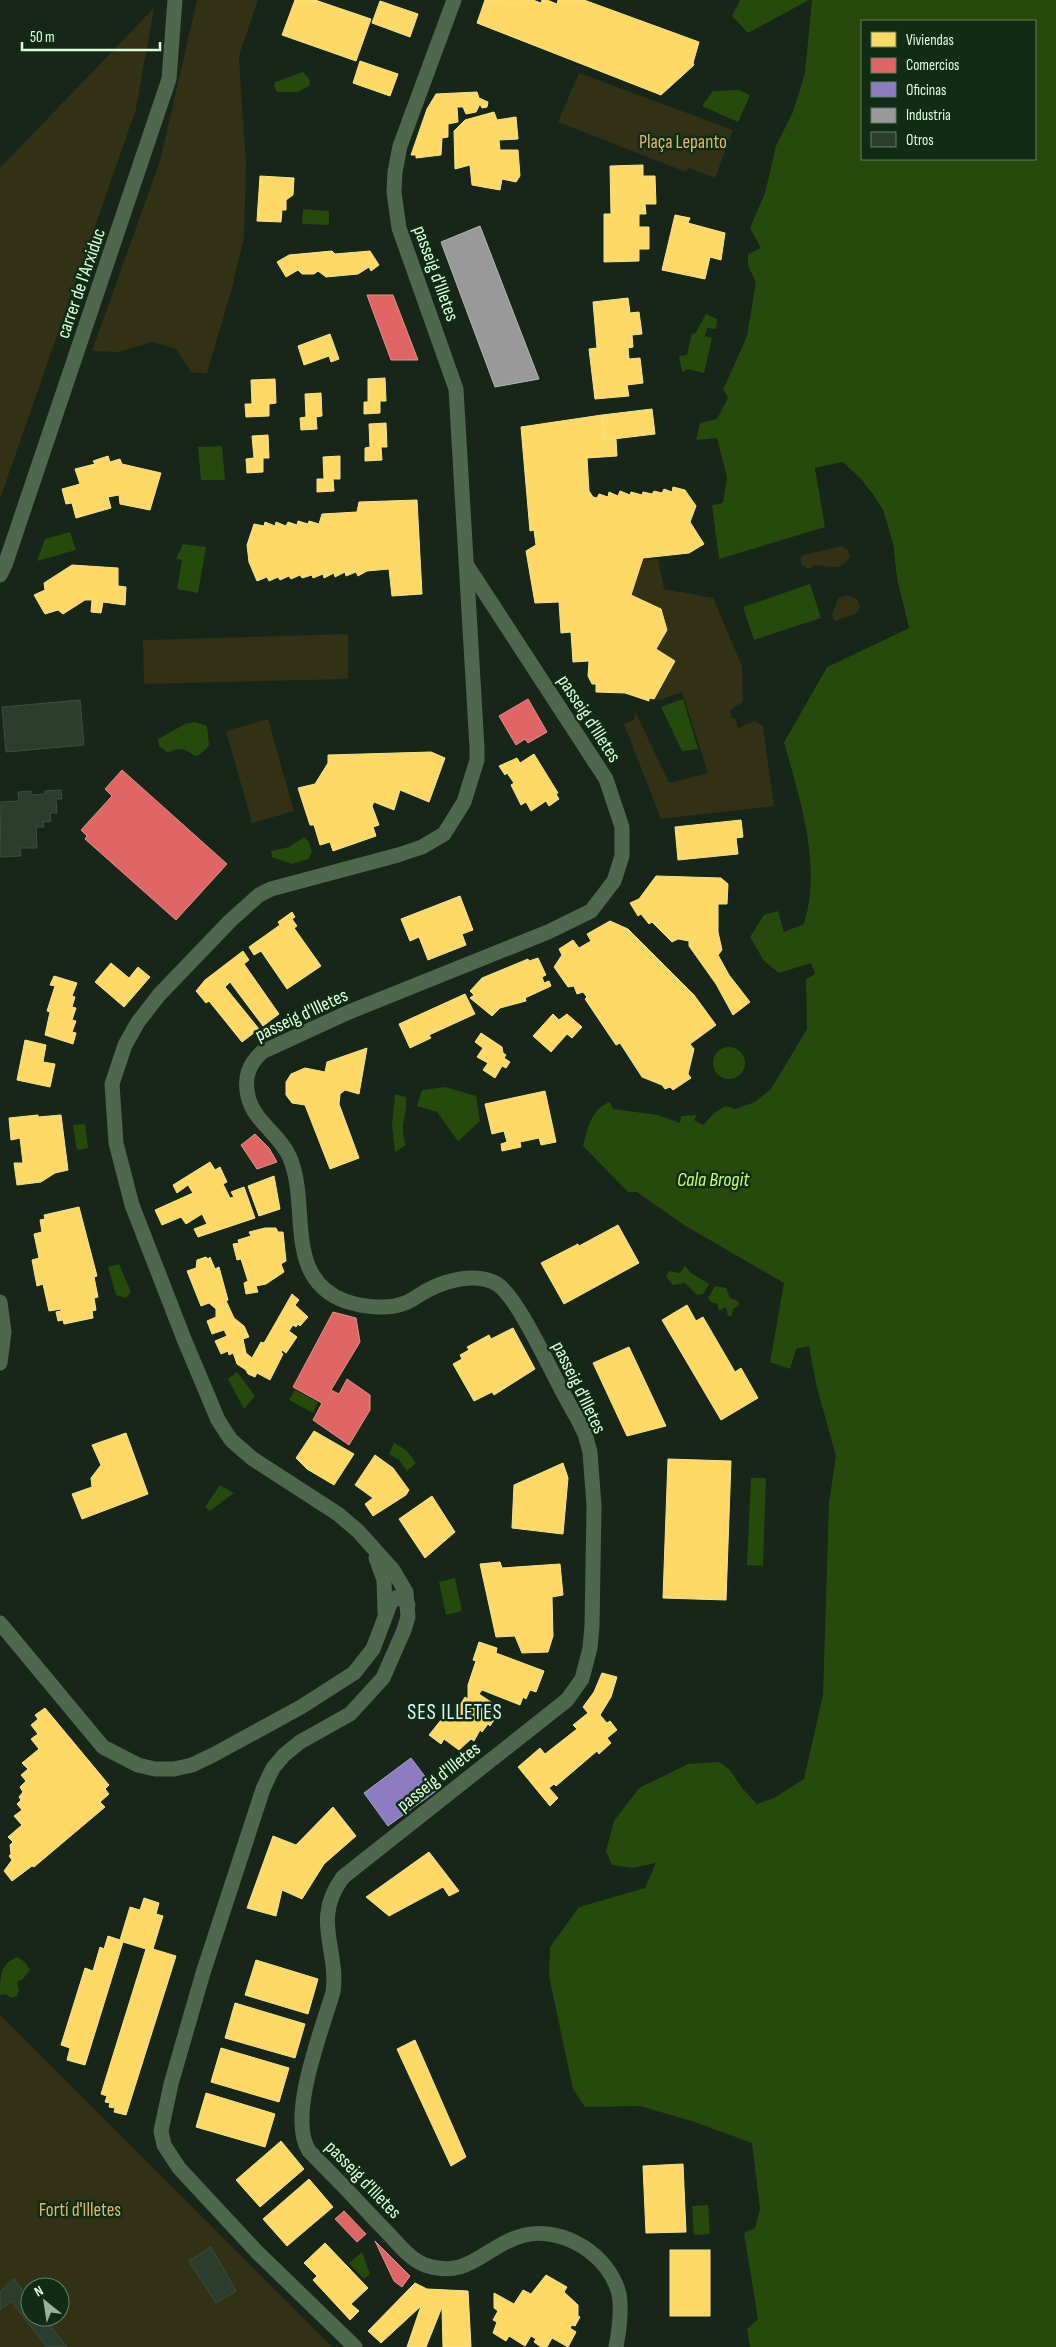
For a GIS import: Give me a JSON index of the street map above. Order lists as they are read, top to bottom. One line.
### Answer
{"streets":{"street":["passeig d'Illetes","carrer de l'Arxiduc"]},"districts":["SES ILLETES"],"water":["Cala Brogit"],"parks":["Plaça Lepanto","Fortí d'Illetes"],"legend":["Viviendas","Comercios","Oficinas","Industria","Otros"],"scale_bar":"50 m","north":"top left"}
